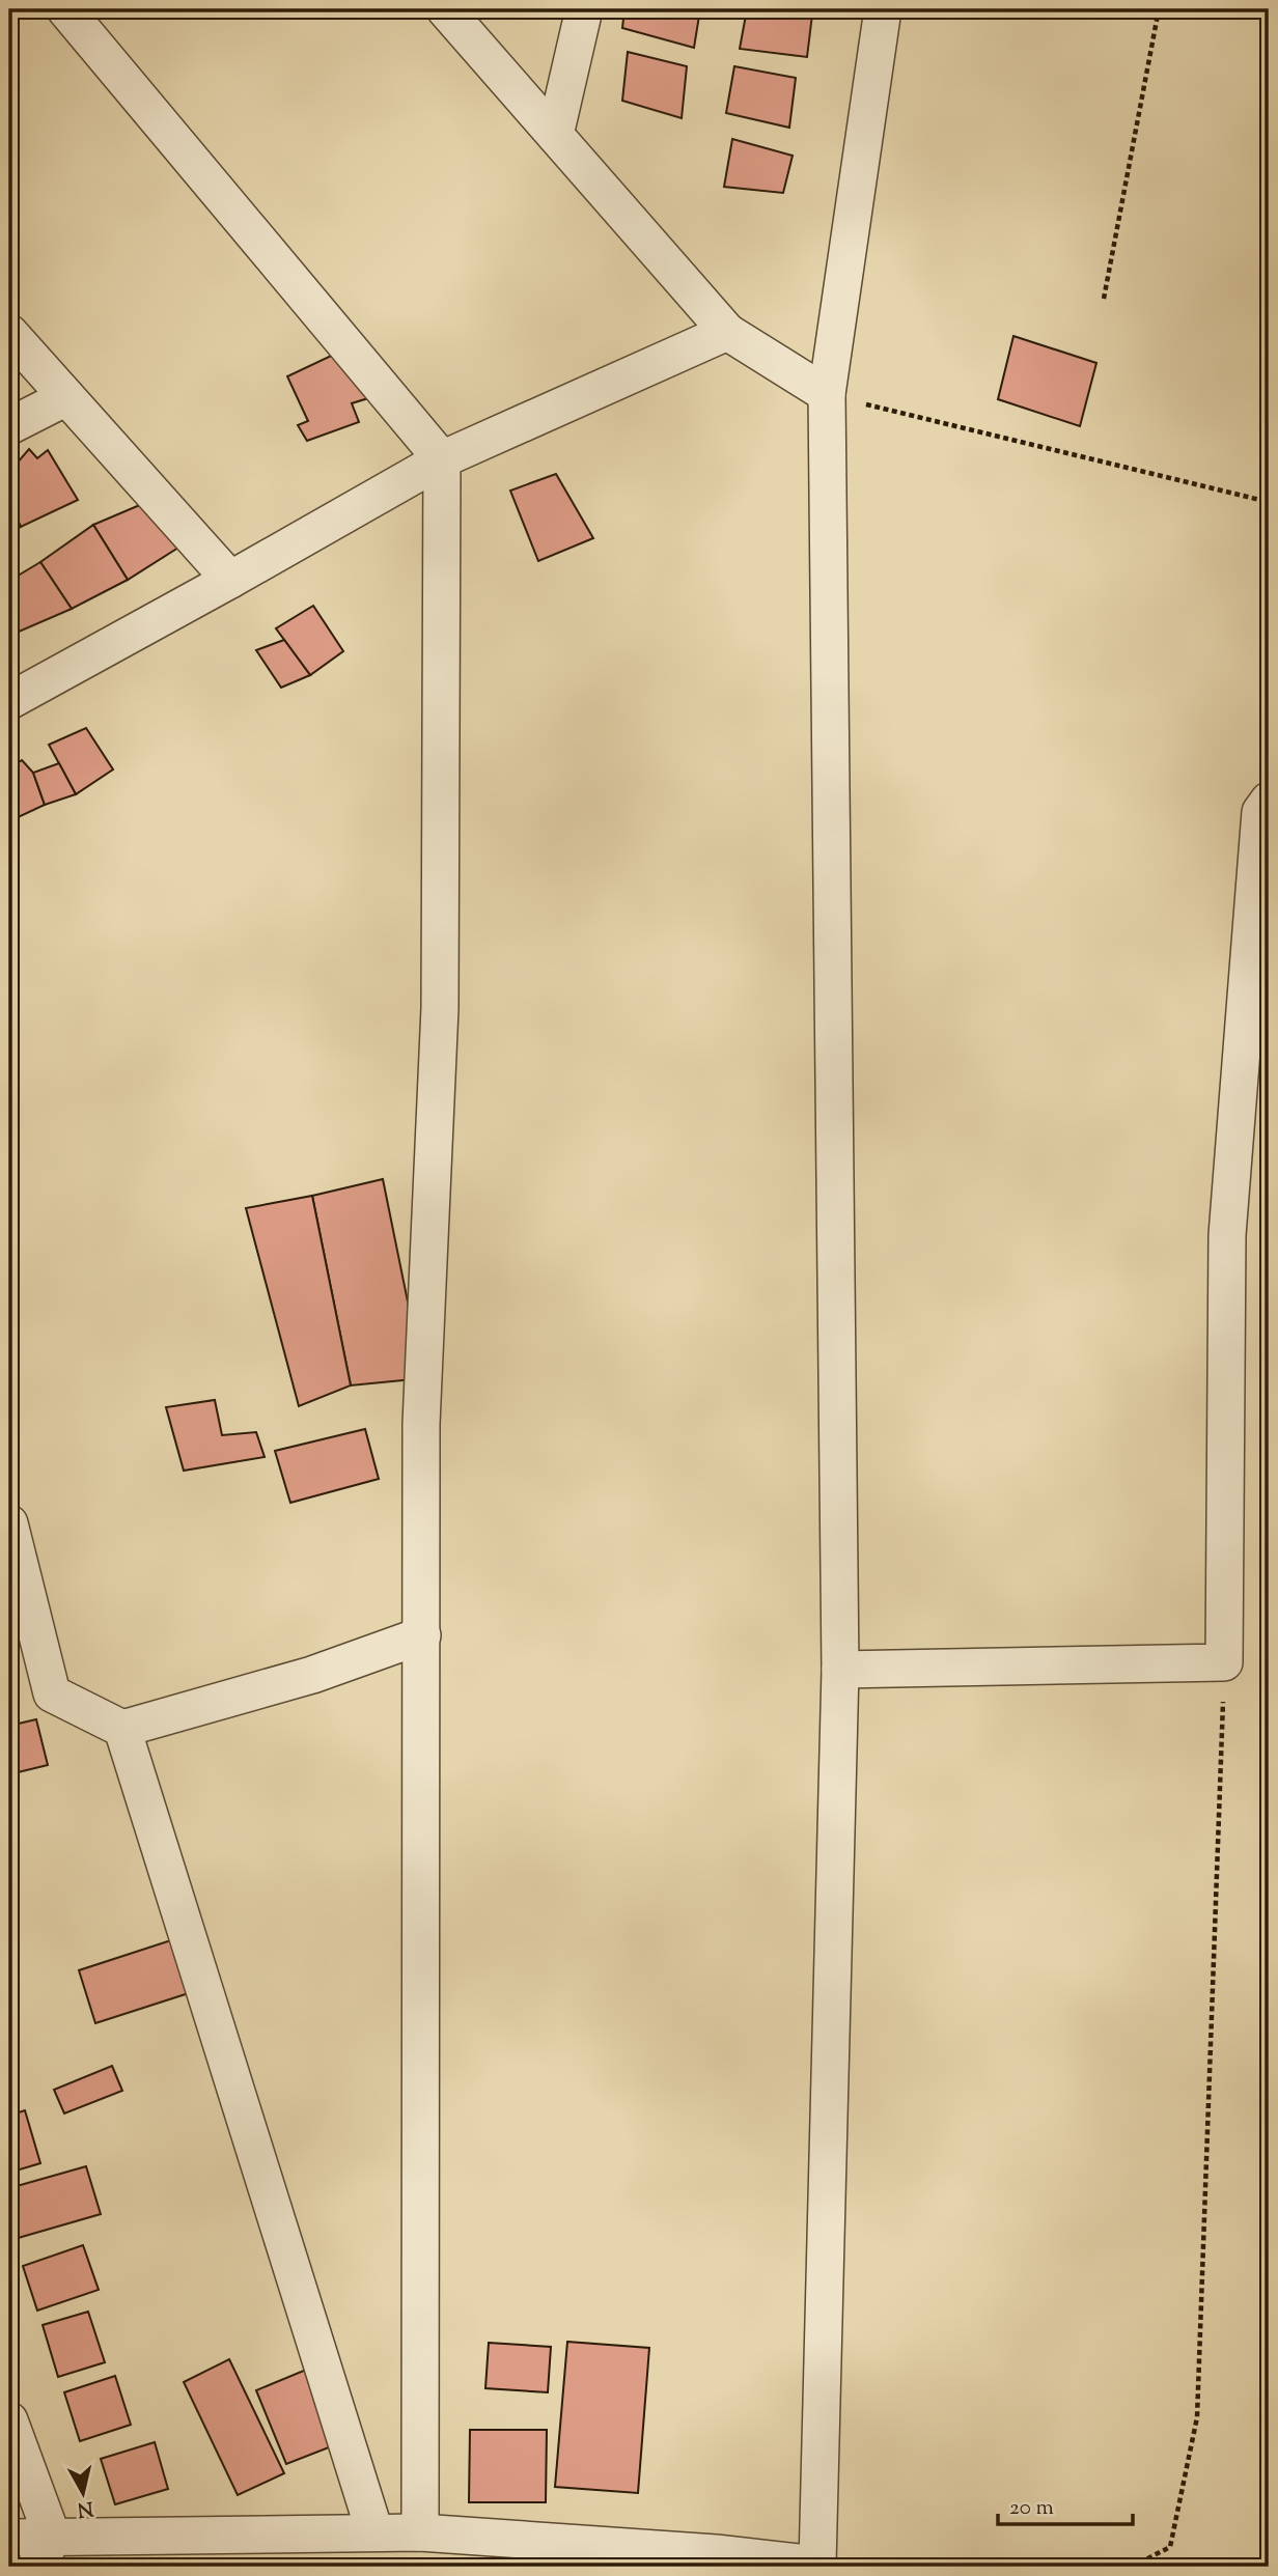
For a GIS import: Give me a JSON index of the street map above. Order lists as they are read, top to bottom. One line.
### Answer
{"scale_bar":"20 m","north":"bottom"}
